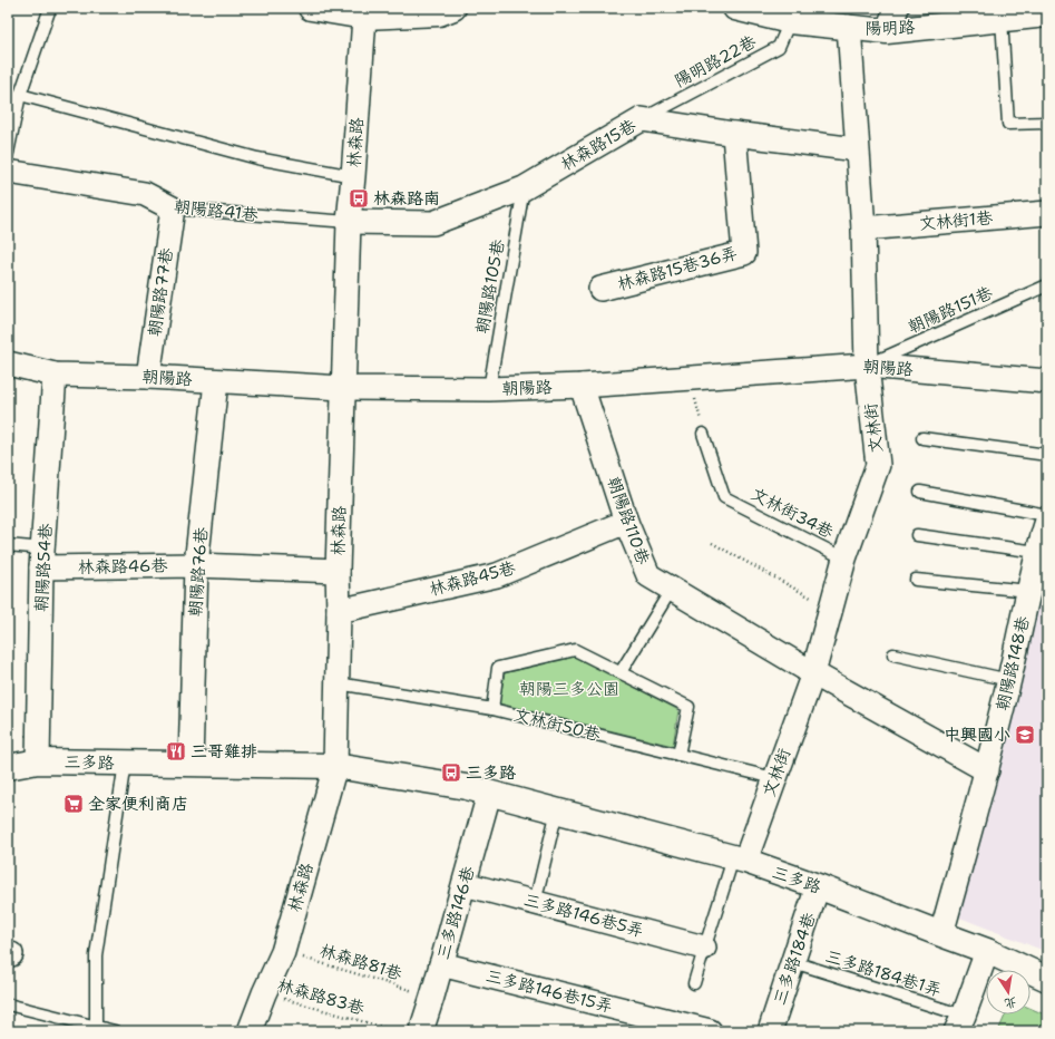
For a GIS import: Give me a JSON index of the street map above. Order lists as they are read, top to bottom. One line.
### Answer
{"streets":{"street":["陽明路","林森路","林森路15巷","朝陽路41巷","文林街1巷","林森路15巷36弄","朝陽路77巷","朝陽路","文林街","朝陽路110巷","林森路46巷","朝陽路54巷","朝陽路76巷","林森路45巷","朝陽路148巷","三多路","三多路146巷","三多路146巷5弄","三多路184巷","三多路146巷15弄"],"lane":["陽明路22巷","朝陽路105巷","朝陽路151巷","文林街34巷","文林街50巷","三多路184巷1弄"],"path":["林森路81巷","林森路83巷"]},"crossings":[["陽明路","陽明路22巷"],["陽明路","文林街"],["陽明路22巷","林森路15巷"],["林森路","林森路15巷"],["林森路","朝陽路41巷"],["林森路","朝陽路"],["林森路","林森路46巷"],["林森路","林森路45巷"],["林森路","文林街50巷"],["林森路","三多路"],["林森路","林森路81巷"],["林森路","林森路83巷"],["林森路15巷","朝陽路41巷"],["林森路15巷","林森路15巷36弄"],["林森路15巷","朝陽路105巷"],["林森路15巷","文林街"],["朝陽路41巷","朝陽路77巷"],["文林街1巷","文林街"],["朝陽路105巷","朝陽路"],["朝陽路77巷","朝陽路"],["朝陽路151巷","朝陽路"],["朝陽路151巷","文林街"],["朝陽路","文林街"],["朝陽路","朝陽路110巷"],["朝陽路","朝陽路54巷"],["朝陽路","朝陽路76巷"],["文林街","文林街34巷"],["文林街","朝陽路110巷"],["文林街","文林街50巷"],["文林街","三多路"],["朝陽路110巷","林森路45巷"],["林森路46巷","朝陽路54巷"],["林森路46巷","朝陽路76巷"],["朝陽路54巷","三多路"],["朝陽路76巷","三多路"],["朝陽路148巷","三多路"],["三多路","三多路146巷"],["三多路","三多路184巷"],["三多路146巷","三多路146巷5弄"],["三多路146巷","林森路81巷"],["三多路146巷","三多路146巷15弄"],["三多路184巷","三多路184巷1弄"]],"parks":["朝陽三多公園"],"places":{"bus stop":["林森路南","三多路"],"school or university":["中興國小"],"restaurant":["三哥雞排"],"supermarket":["全家便利商店"]},"north":"bottom"}
